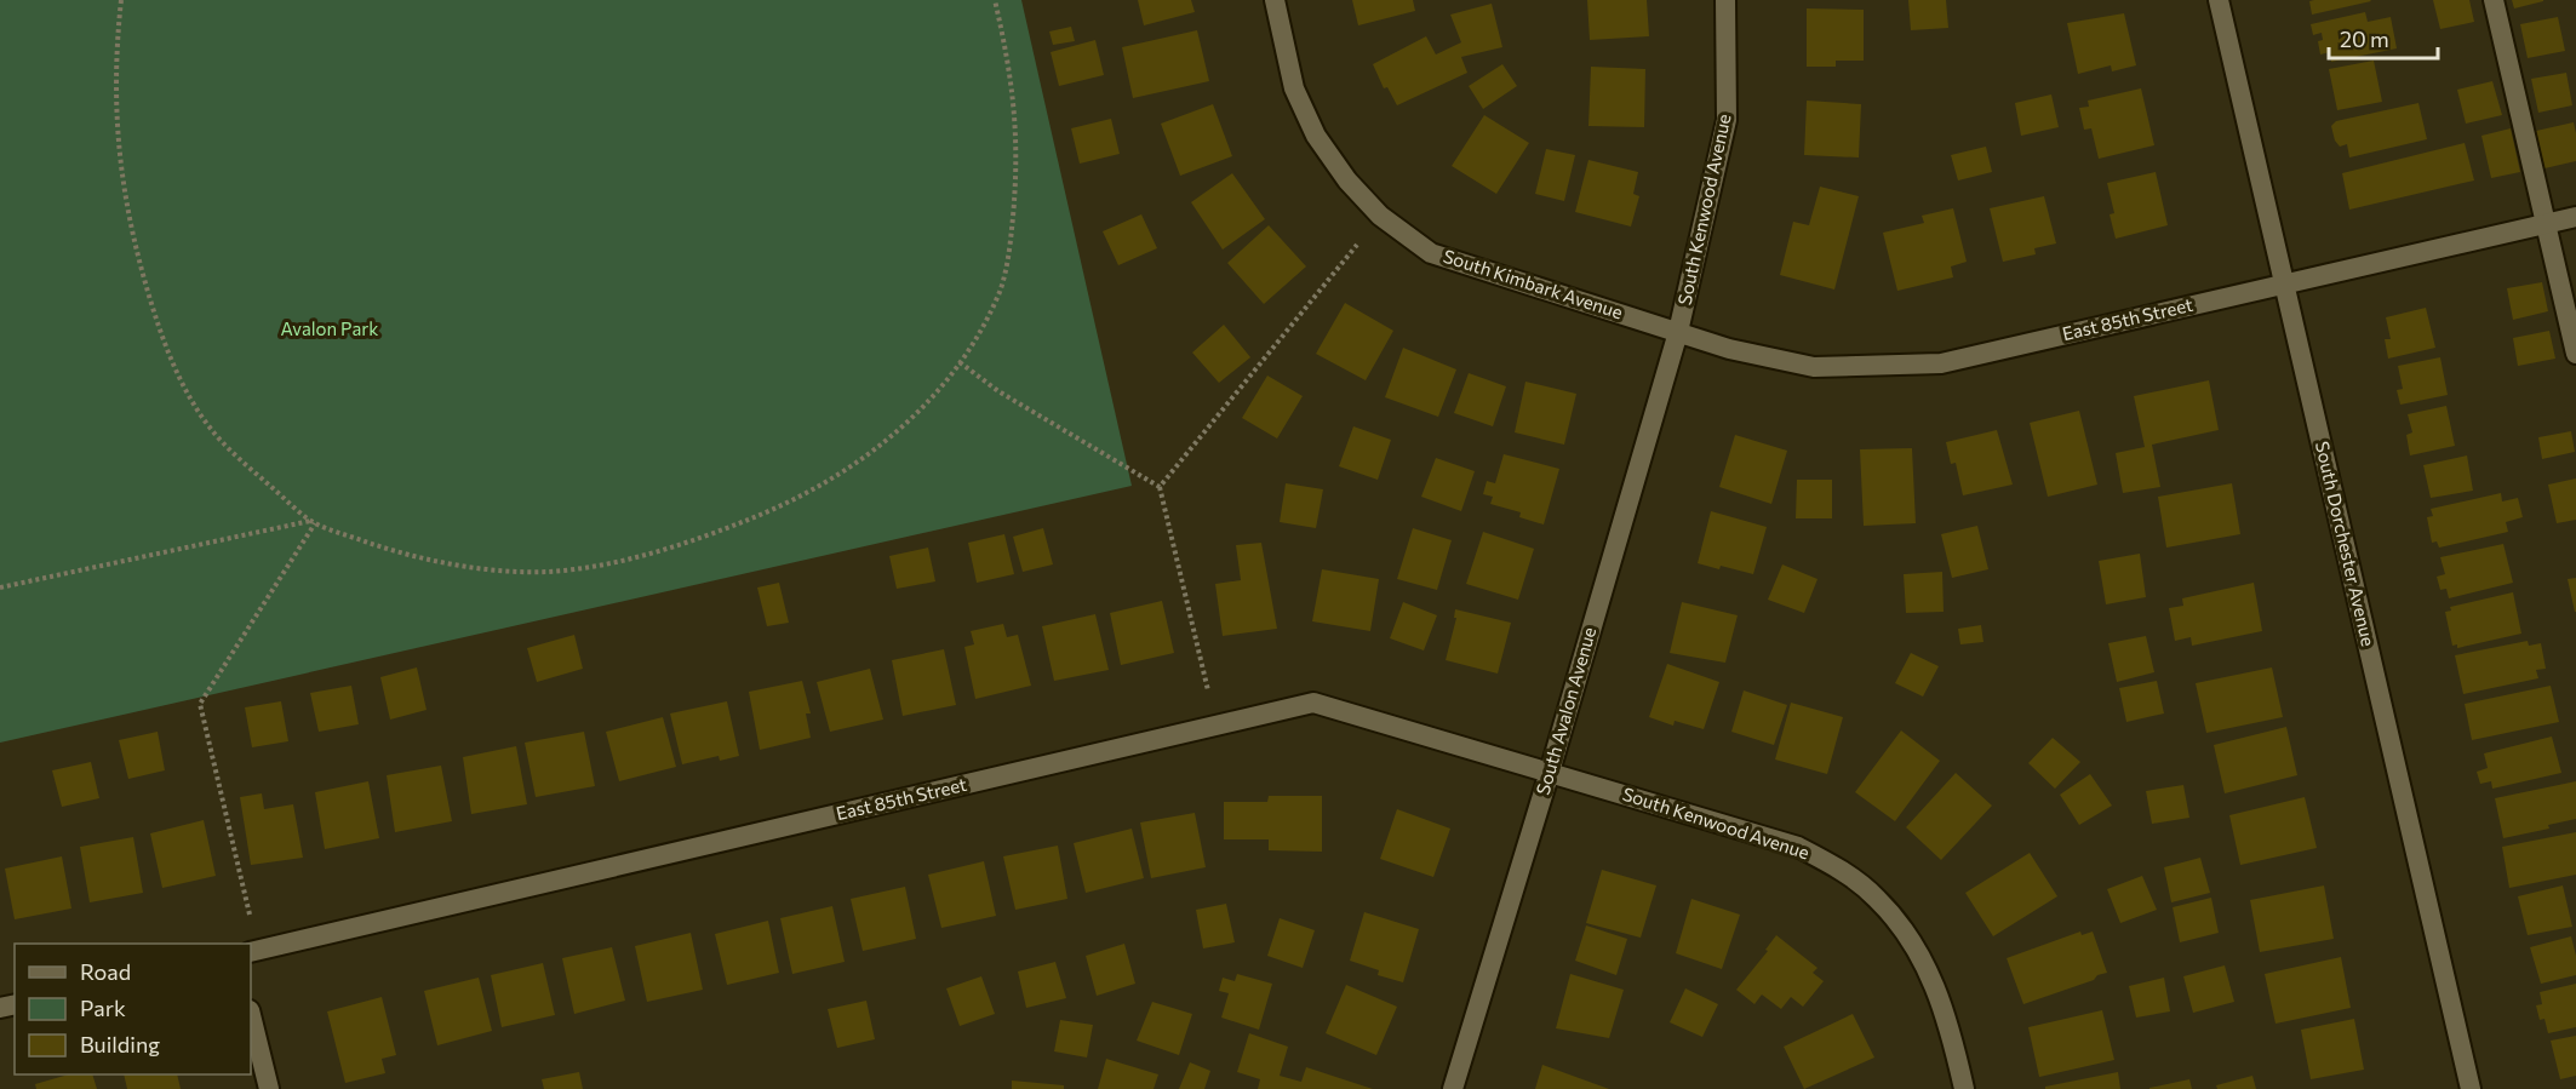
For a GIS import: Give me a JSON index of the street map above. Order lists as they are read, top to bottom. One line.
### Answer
{"streets":{"street":["South Kenwood Avenue","South Kimbark Avenue","East 85th Street","South Dorchester Avenue","South Avalon Avenue"]},"crossings":[["South Kenwood Avenue","South Kimbark Avenue"],["South Kenwood Avenue","East 85th Street"],["South Kenwood Avenue","South Avalon Avenue"],["South Kimbark Avenue","East 85th Street"],["South Kimbark Avenue","South Avalon Avenue"],["East 85th Street","South Dorchester Avenue"],["East 85th Street","South Avalon Avenue"]],"parks":["Avalon Park"],"legend":["Road","Park","Building"],"scale_bar":"20 m"}
